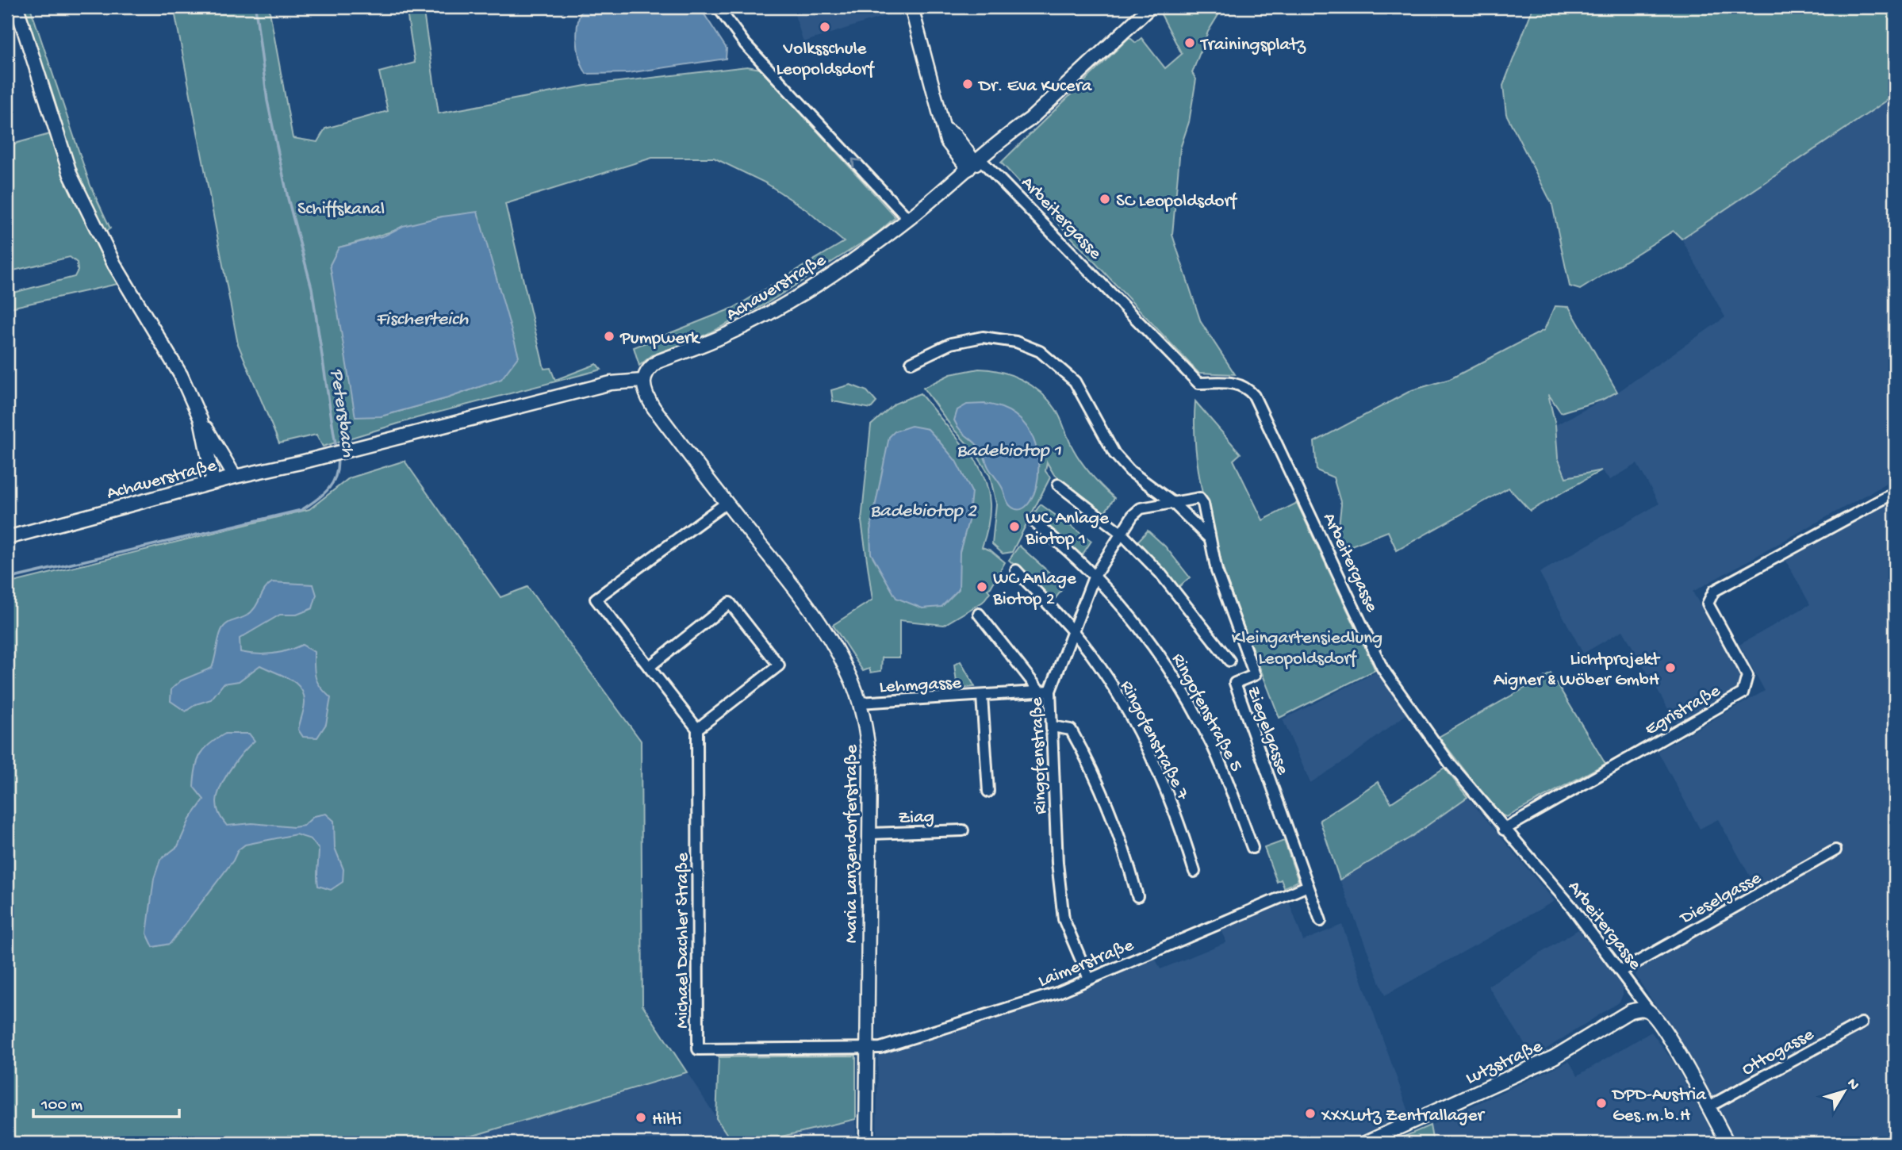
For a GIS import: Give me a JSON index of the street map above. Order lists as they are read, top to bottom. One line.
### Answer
{"streets":{"street":["Arbeitergasse","Achauerstraße","Lehmgasse","Egristraße","Ringofenstraße 5","Ziegelgasse","Ringofenstraße 7","Ringofenstraße","Ziag","Maria Lanzendorferstraße","Dieselgasse","Michael Dachler Straße","Laimerstraße","Ottogasse","Lutzstraße"]},"crossings":[["Arbeitergasse","Achauerstraße"],["Arbeitergasse","Egristraße"],["Arbeitergasse","Dieselgasse"],["Arbeitergasse","Ottogasse"],["Arbeitergasse","Lutzstraße"],["Achauerstraße","Maria Lanzendorferstraße"],["Lehmgasse","Ringofenstraße"],["Lehmgasse","Maria Lanzendorferstraße"],["Ringofenstraße 5","Ringofenstraße"],["Ziegelgasse","Ringofenstraße"],["Ziegelgasse","Laimerstraße"],["Ringofenstraße 7","Ringofenstraße"],["Ringofenstraße","Laimerstraße"],["Ziag","Maria Lanzendorferstraße"],["Maria Lanzendorferstraße","Michael Dachler Straße"],["Maria Lanzendorferstraße","Laimerstraße"],["Michael Dachler Straße","Laimerstraße"]],"water":["Fischerteich","Petersbach","Badebiotop 1","Badebiotop 2"],"parks":["Schiffskanal","Kleingartensiedlung Leopoldsdorf"],"places":["Volksschule Leopoldsdorf","Trainingsplatz","Dr. Eva Kucera","SC Leopoldsdorf","Pumpwerk","WC Anlage Biotop 1","WC Anlage Biotop 2","Lichtprojekt Aigner & Wöber GmbH","DPD-Austria Ges.m.b.H","XXXLutz Zentrallager","Hilti"],"scale_bar":"100 m","north":"top right"}
